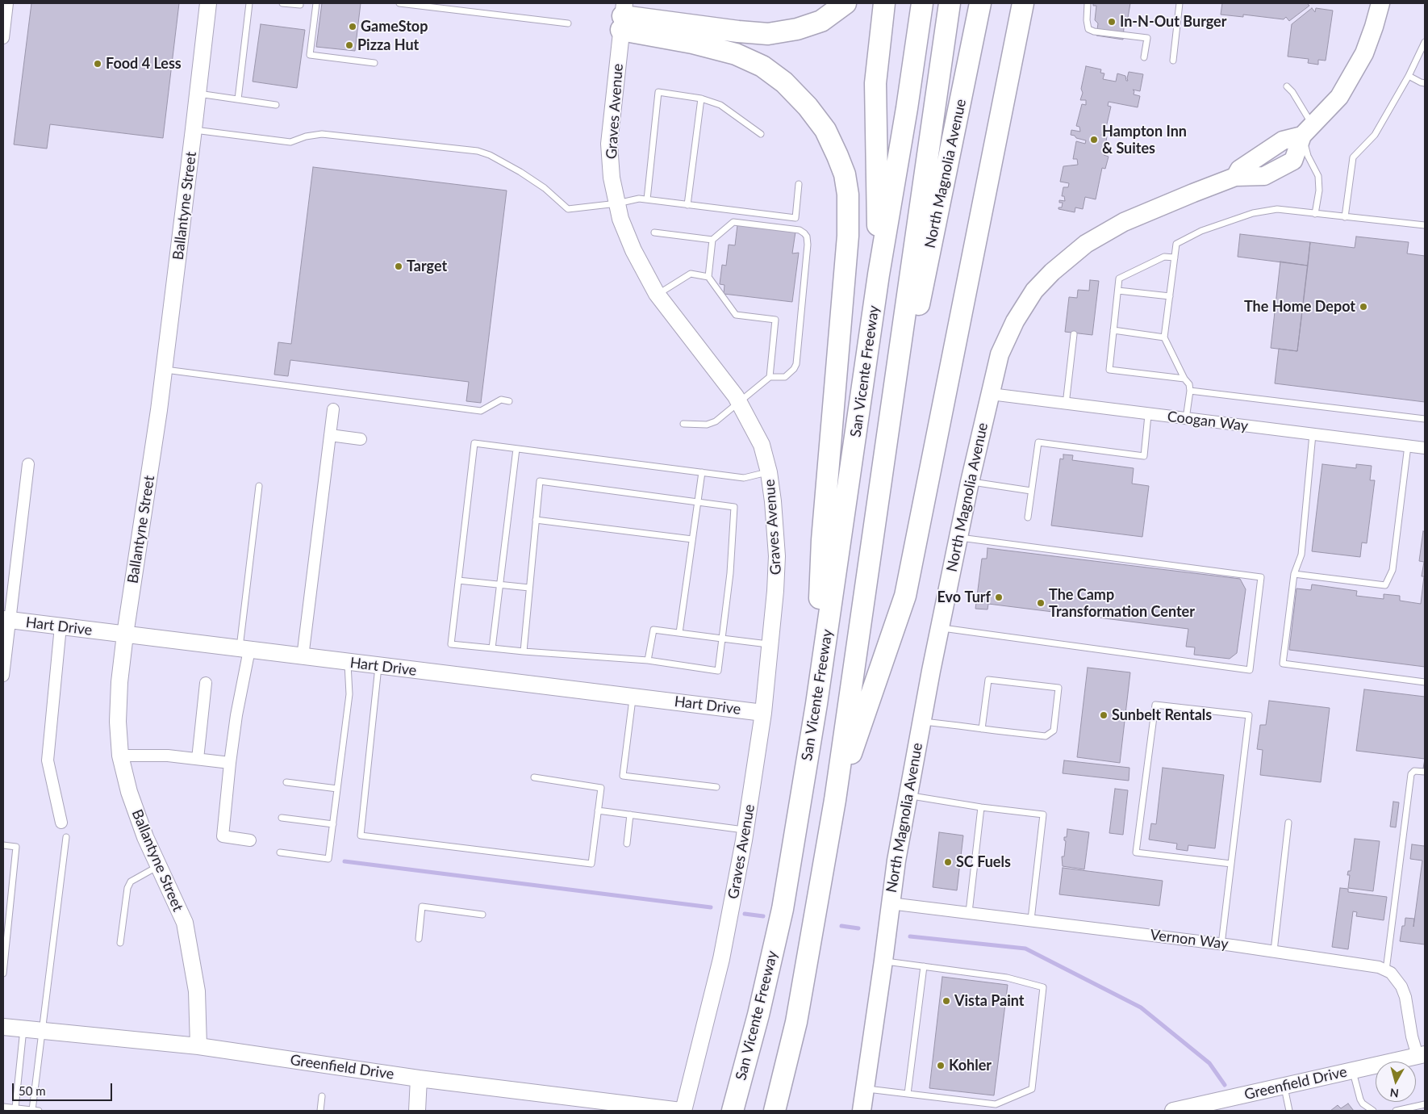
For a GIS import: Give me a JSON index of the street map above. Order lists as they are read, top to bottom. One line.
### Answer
{"streets":{"highway":["North Magnolia Avenue","San Vicente Freeway"],"main road":["Graves Avenue","Ballantyne Street","Hart Drive","Greenfield Drive"],"street":["Coogan Way","Vernon Way"]},"crossings":[["Graves Avenue","Hart Drive"],["Graves Avenue","Greenfield Drive"],["North Magnolia Avenue","Coogan Way"],["North Magnolia Avenue","Vernon Way"],["Ballantyne Street","Hart Drive"],["Ballantyne Street","Greenfield Drive"]],"places":["In-N-Out Burger","GameStop","Pizza Hut","Food 4 Less","Hampton Inn & Suites","Target","The Home Depot","Evo Turf","The Camp Transformation Center","Sunbelt Rentals","SC Fuels","Vista Paint","Kohler"],"scale_bar":"50 m","north":"bottom"}
